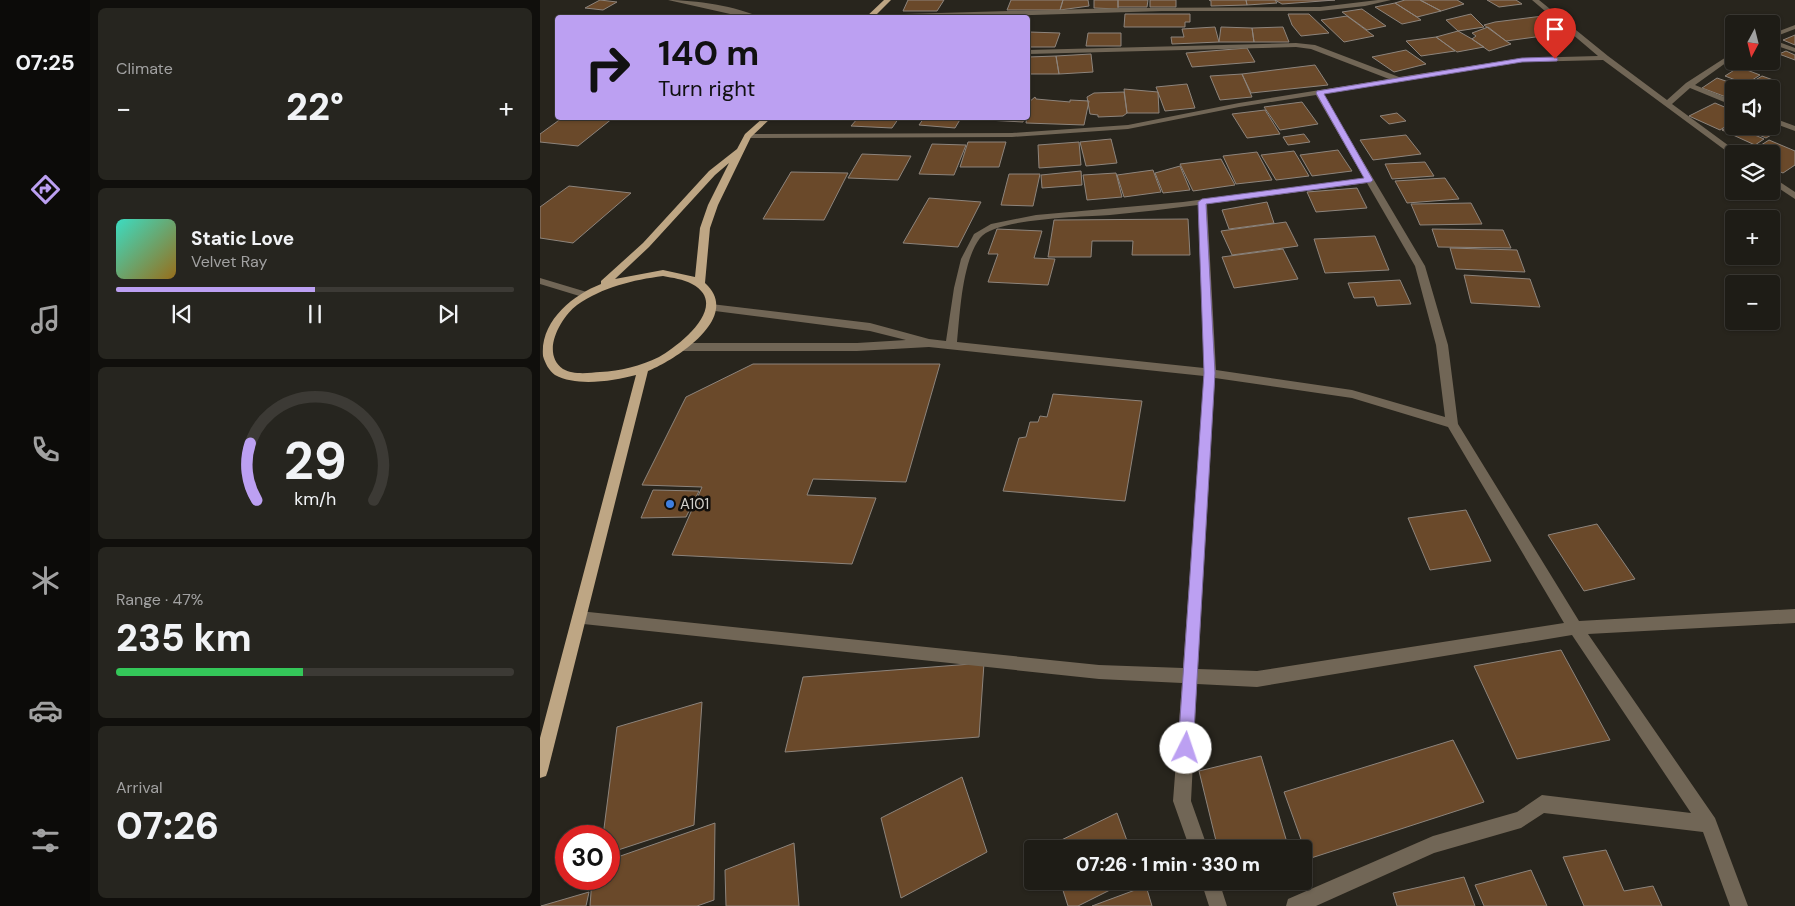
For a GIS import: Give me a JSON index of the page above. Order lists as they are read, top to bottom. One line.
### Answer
{"places":["A101"],"north":"bottom","page":{"tabs":"07:25","tile":["Climate",["Range · 47%","235 km"],["Arrival","07:26"]],"map_buttons":["+","−"],"turn":["140 m","Turn right"],"heat":["−","22°","+"],"song":["Static Love","Velvet Ray"],"limit":"30","trip":"07:26 · 1 min · 330 m","gauge":["29","km/h"]}}
